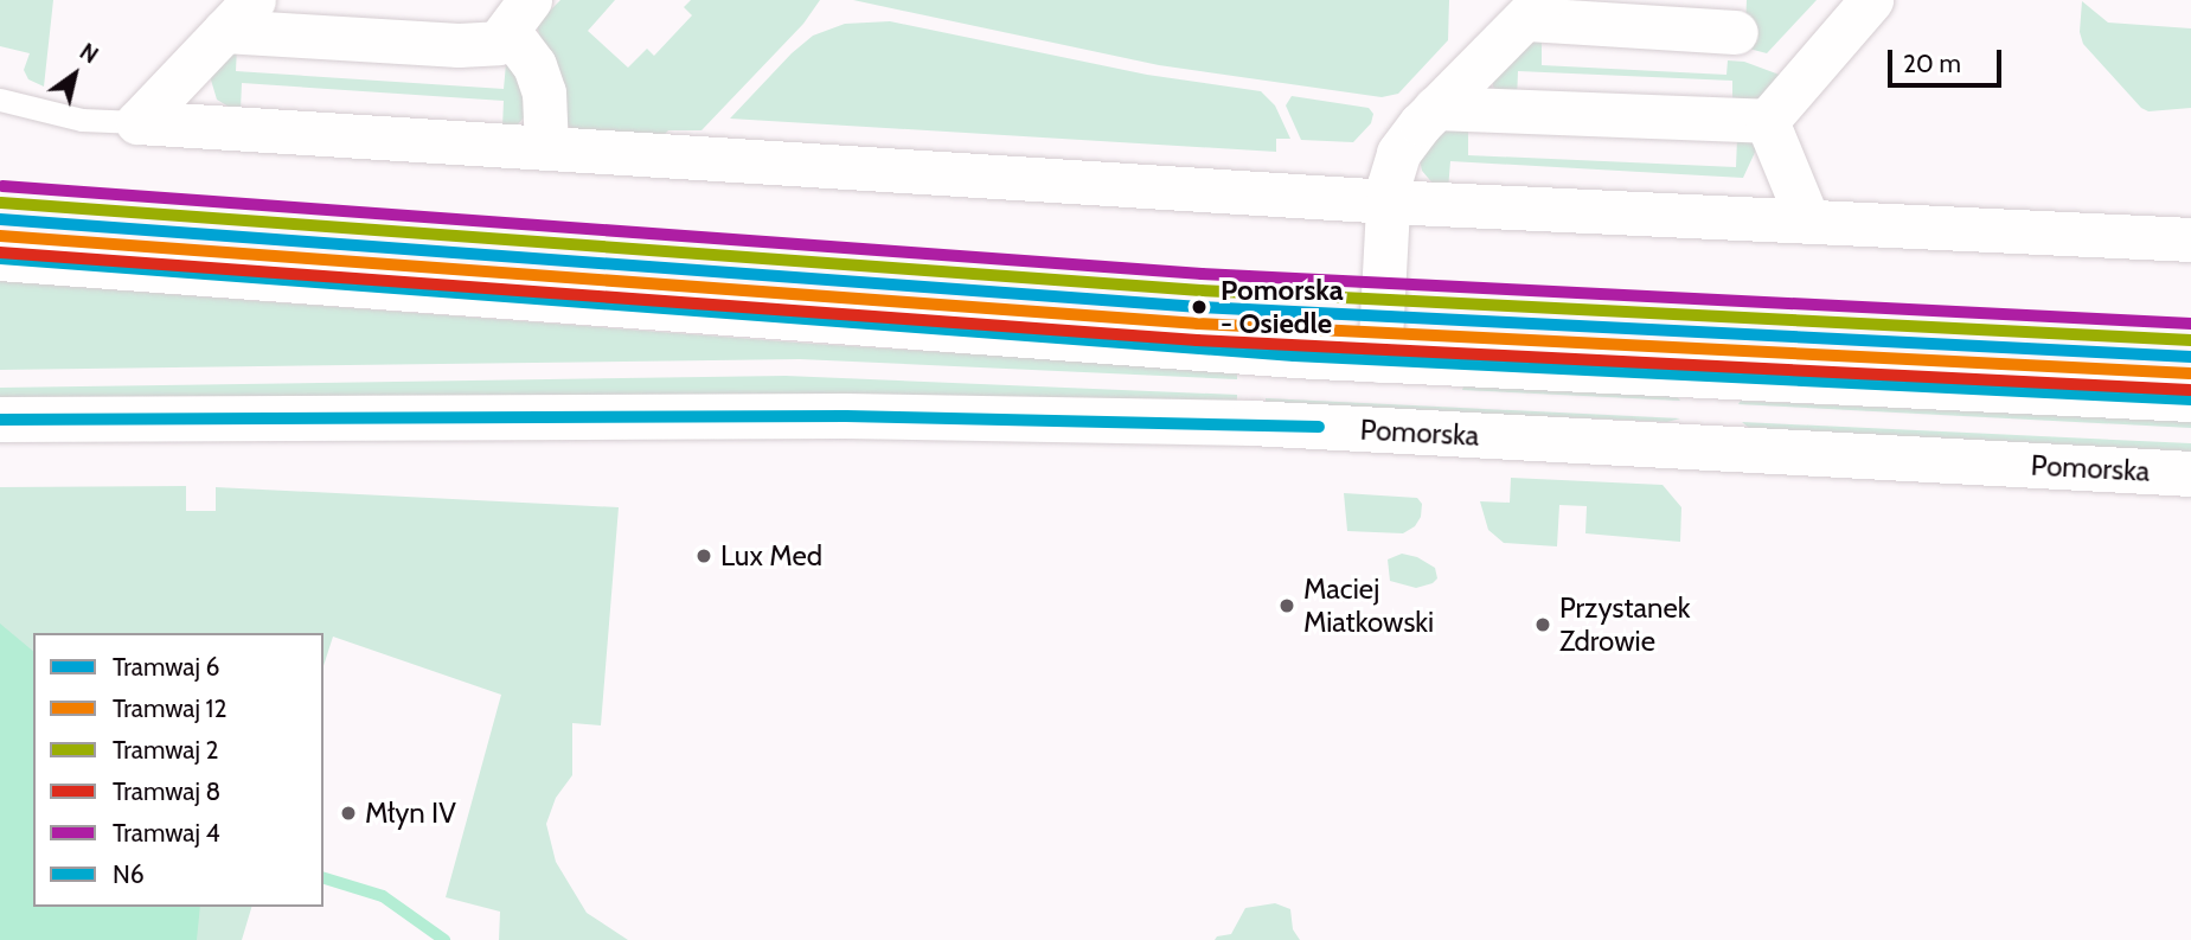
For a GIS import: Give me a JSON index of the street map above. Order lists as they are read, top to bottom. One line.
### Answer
{"streets":{"main road":["Pomorska"]},"places":["Pomorska - Osiedle","Lux Med","Maciej Miatkowski","Przystanek Zdrowie","Młyn IV"],"lines":["tram line 4","tram line 2","tram line 6","tram line 12","tram line 8","transit line N6"],"legend":["Tramwaj 6","Tramwaj 12","Tramwaj 2","Tramwaj 8","Tramwaj 4","N6"],"scale_bar":"20 m","north":"top right"}
